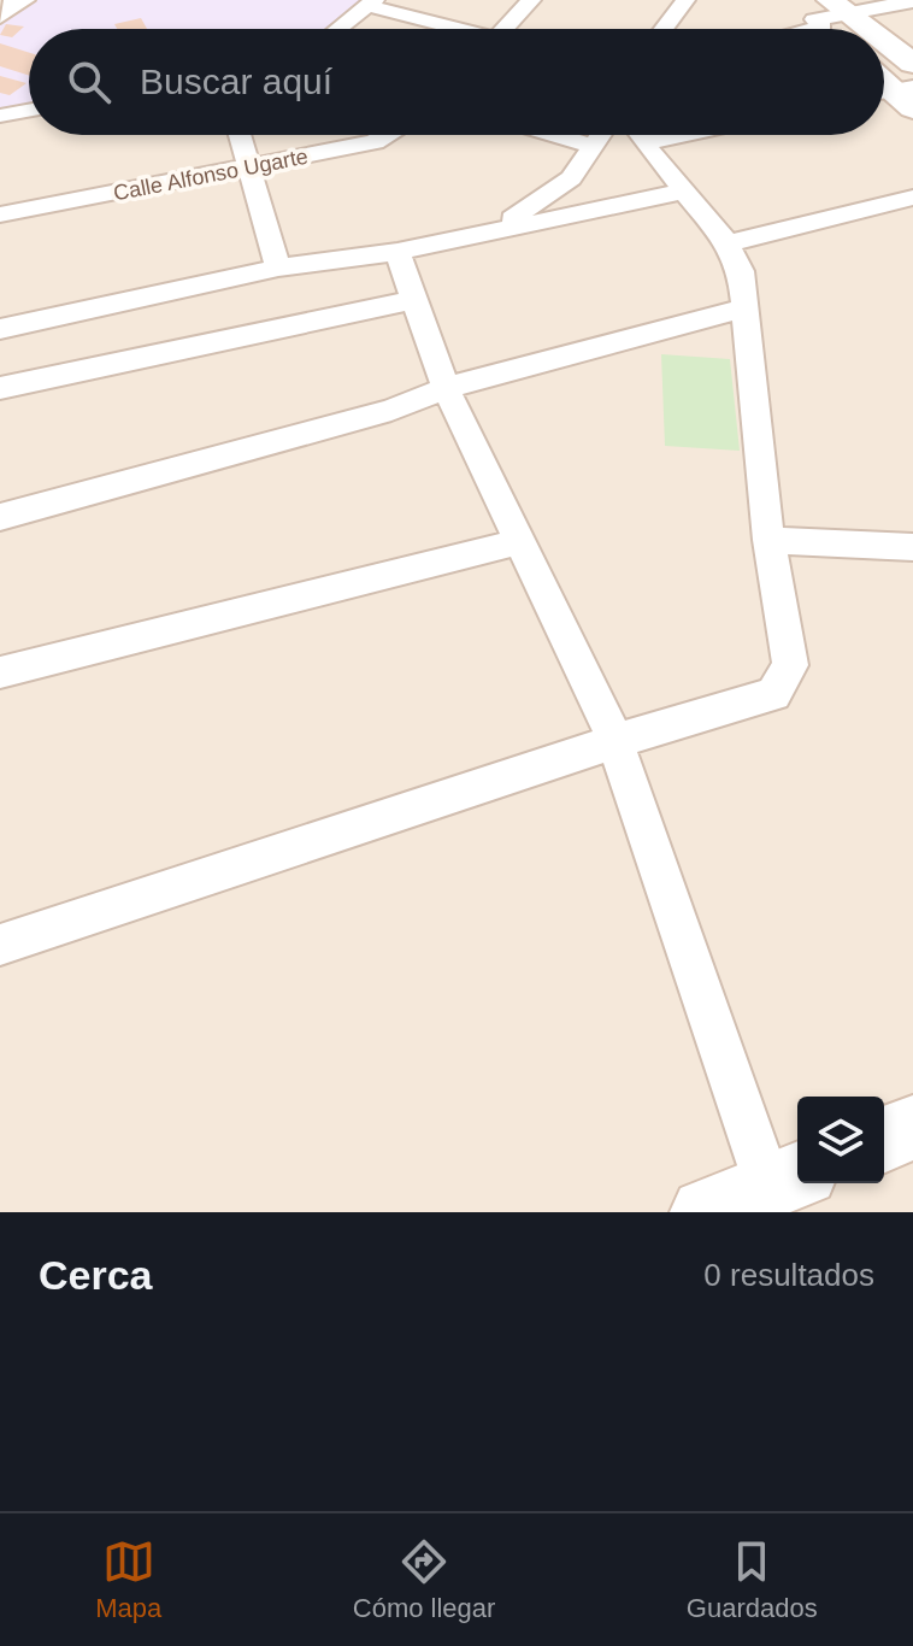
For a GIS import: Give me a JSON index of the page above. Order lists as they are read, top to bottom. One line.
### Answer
{"streets":{"street":["Calle Alfonso Ugarte"]},"page":{"search":"Buscar aquí","heading":["Cerca","0 resultados"],"nav":["Mapa","Cómo llegar","Guardados"]}}
